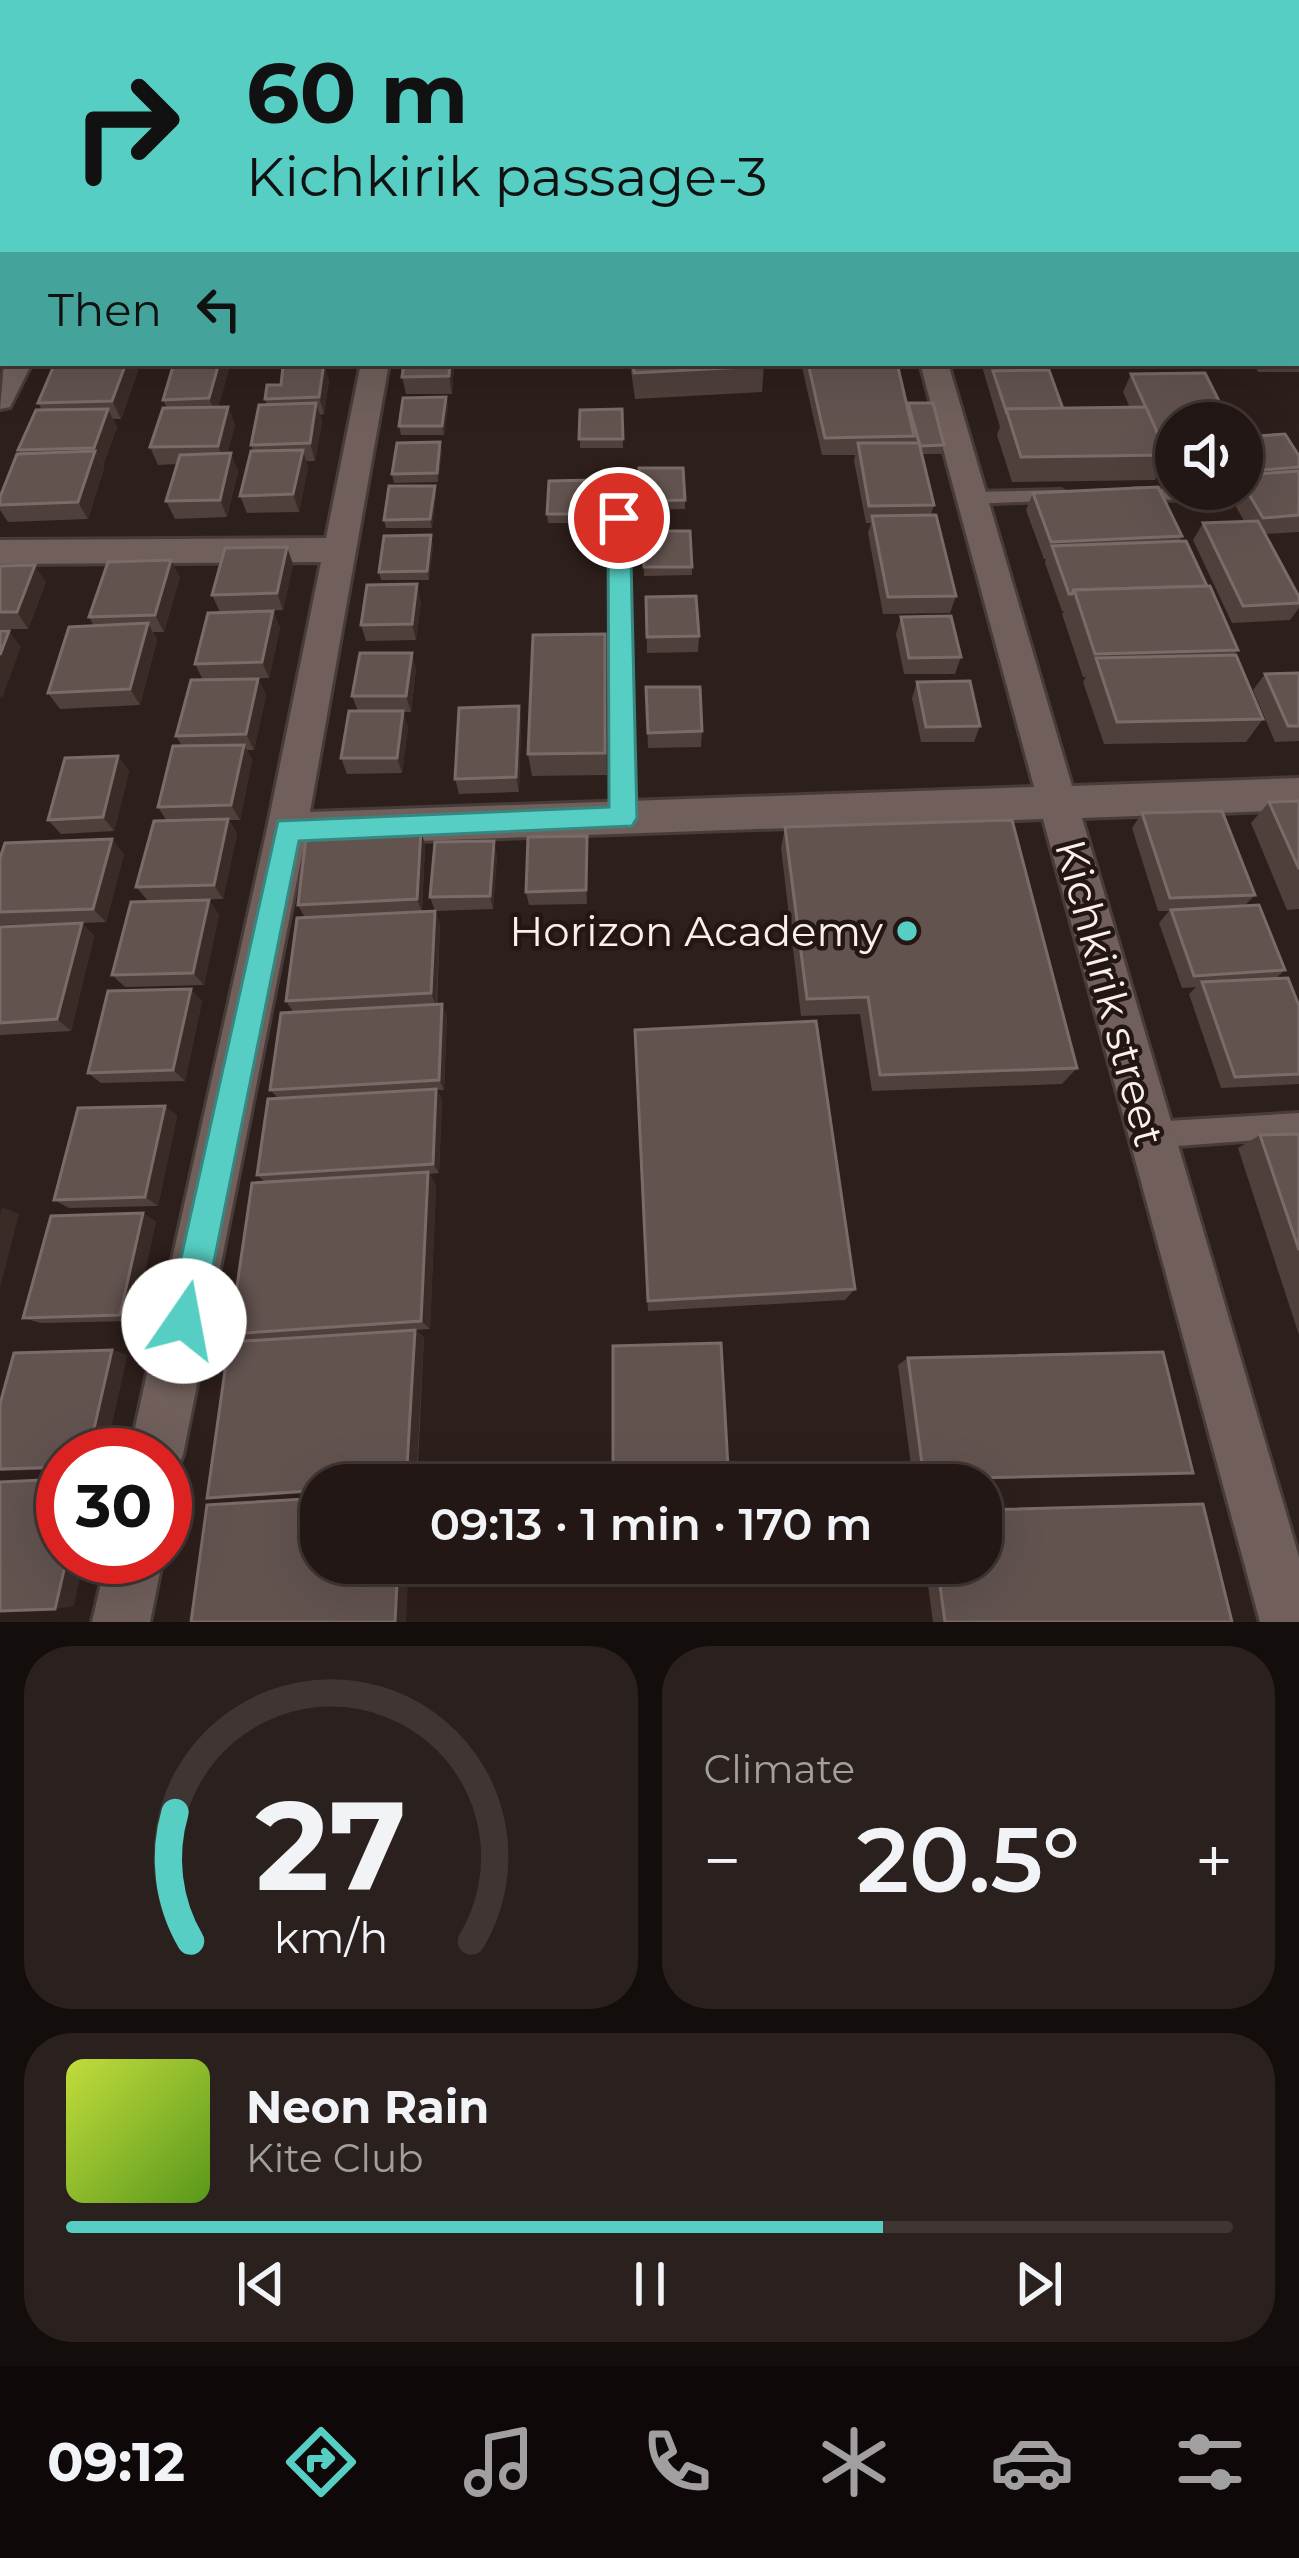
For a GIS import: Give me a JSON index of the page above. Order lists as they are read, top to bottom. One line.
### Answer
{"streets":{"street":["Kichkirik street"]},"places":["Horizon Academy"],"page":{"turn":["60 m","Kichkirik passage-3"],"then":"Then","limit":"30","trip":"09:13 · 1 min · 170 m","tile":"Climate","heat":["−","20.5°","+"],"song":["Neon Rain","Kite Club"],"tabs":"09:12","gauge":["27","km/h"]}}
